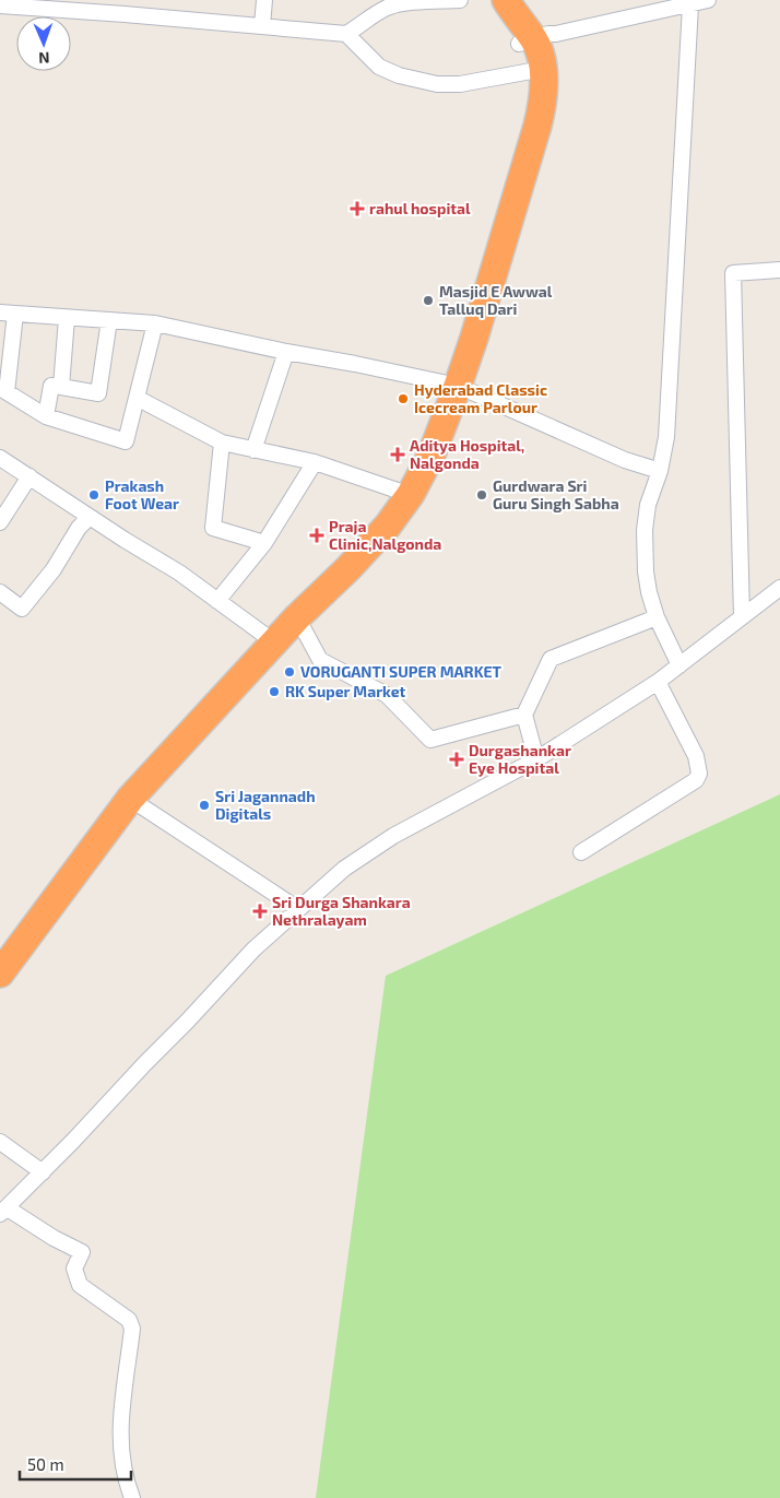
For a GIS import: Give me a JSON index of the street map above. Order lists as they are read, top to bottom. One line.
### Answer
{"places":{"health":["rahul hospital","Aditya Hospital, Nalgonda","Praja Clinic,Nalgonda","Durgashankar Eye Hospital","Sri Durga Shankara Nethralayam"],"other":["Masjid E Awwal Talluq Dari","Hyderabad Classic Icecream Parlour","Prakash Foot Wear","Gurdwara Sri Guru Singh Sabha","VORUGANTI SUPER MARKET","RK Super Market","Sri Jagannadh Digitals"]},"scale_bar":"50 m","north":"bottom"}
